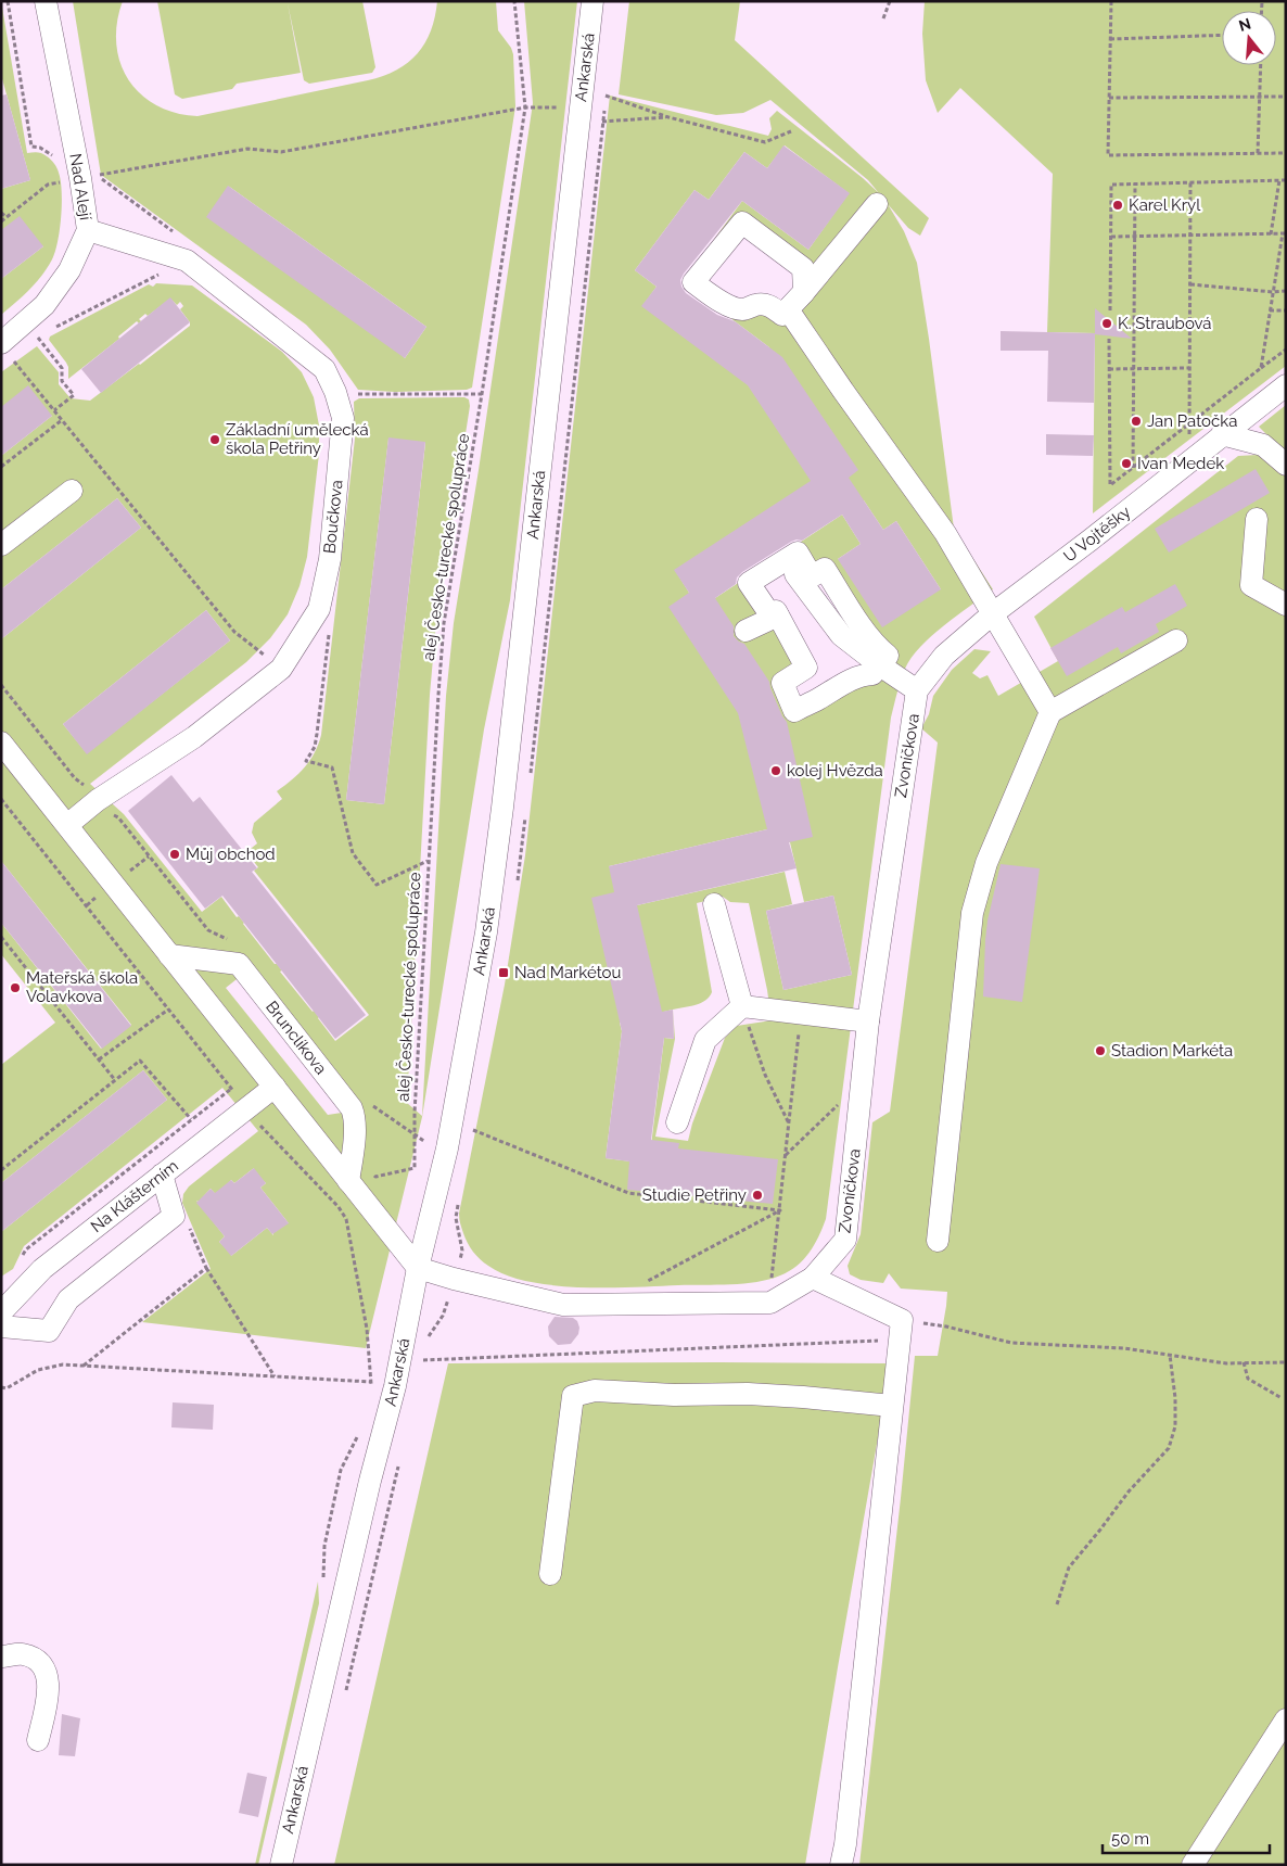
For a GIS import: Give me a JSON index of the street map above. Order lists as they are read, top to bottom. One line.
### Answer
{"streets":{"street":["Ankarská","Nad Alejí","Boučkova","U Vojtěšky","Zvoníčkova","Brunclíkova","Na Klášterním"],"path":["alej Česko-turecké spolupráce"]},"crossings":[["Ankarská","Zvoníčkova"],["Nad Alejí","Boučkova"],["U Vojtěšky","Zvoníčkova"]],"places":{"other":["Karel Kryl","K. Straubová","Jan Patočka","Základní umělecká škola Petřiny","Ivan Medek","kolej Hvězda","Můj obchod","Mateřská škola Volavkova","Stadion Markéta","Studie Petřiny"],"transit":["Nad Markétou"]},"scale_bar":"50 m","north":"top"}
